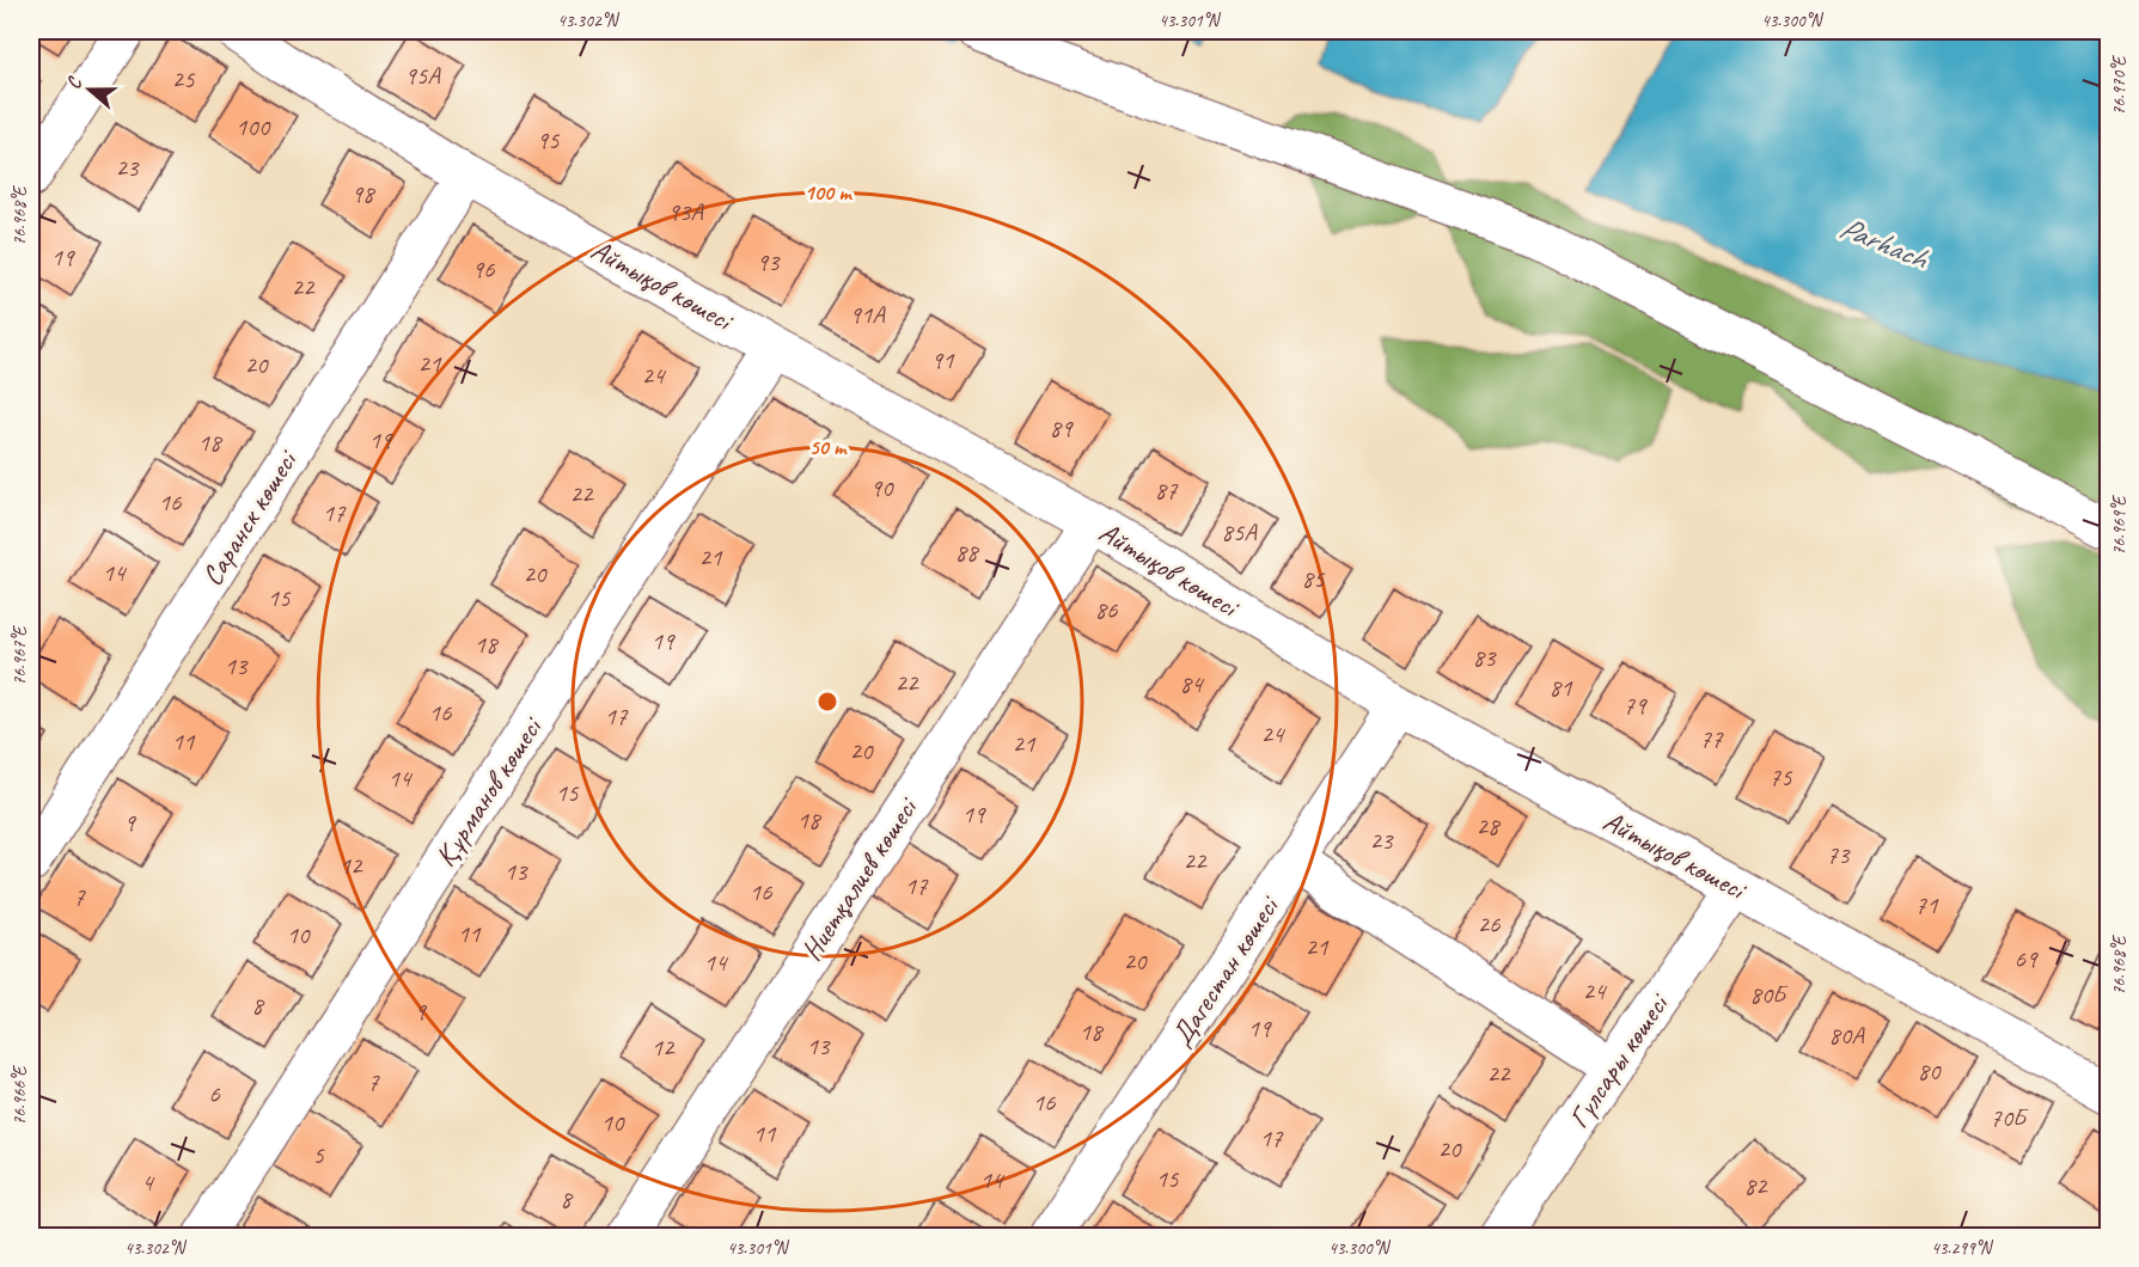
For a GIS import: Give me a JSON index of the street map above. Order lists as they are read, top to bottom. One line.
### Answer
{"streets":{"street":["Айтықов көшесі","Саранск көшесі","Құрманов көшесі","Ниетқалиев көшесі","Дагестан көшесі","Гүлсары көшесі"]},"crossings":[["Айтықов көшесі","Саранск көшесі"],["Айтықов көшесі","Құрманов көшесі"],["Айтықов көшесі","Ниетқалиев көшесі"],["Айтықов көшесі","Дагестан көшесі"],["Айтықов көшесі","Гүлсары көшесі"]],"water":["Parhach"],"house_numbers":["95А","25","100","95","23","98","93А","19","93","96","22","91А","91","21","20","24","89","19","18","90","87","22","16","17","85А","88","21","14","20","85","15","86","19","18","83","13","22","84","81","79","16","17","24","77","11","21","20","75","14","15","19","18","9","28","23","73","22","12","13","17","16","7","71","26","11","10","21","69","20","14","24","80Б","8","9","19","18","80А","13","12","80","22","7","6","16","70Б","10","11","17","20","5","15","14","4","82","8"],"north":"left","coordinates":["43.302°N","43.301°N","43.300°N","76.970°E","76.968°E","76.969°E","76.967°E","76.966°E","43.299°N"],"rings":["100 m","50 m"]}
